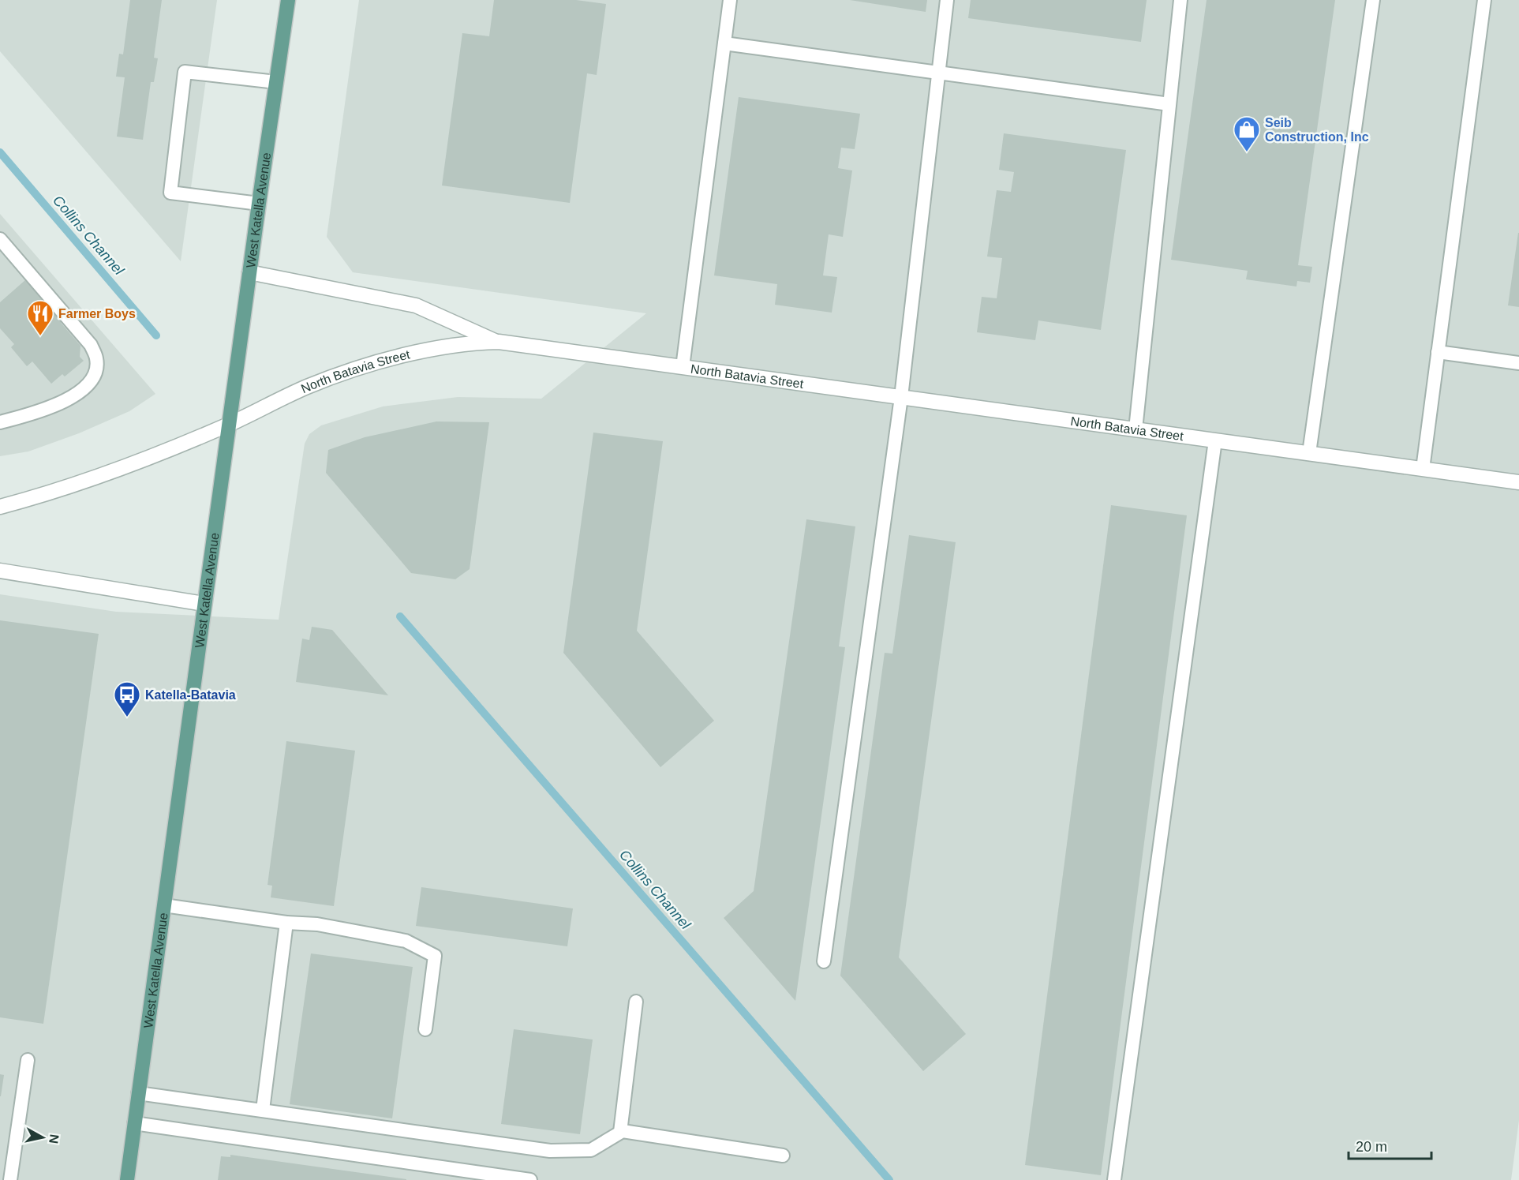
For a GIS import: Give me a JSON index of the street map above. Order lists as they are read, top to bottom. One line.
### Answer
{"streets":{"main road":["West Katella Avenue"],"street":["North Batavia Street"]},"crossings":[["West Katella Avenue","North Batavia Street"]],"water":["Collins Channel"],"places":{"shop":["Seib Construction, Inc"],"restaurant":["Farmer Boys"],"bus stop":["Katella-Batavia"]},"scale_bar":"20 m","north":"right"}
